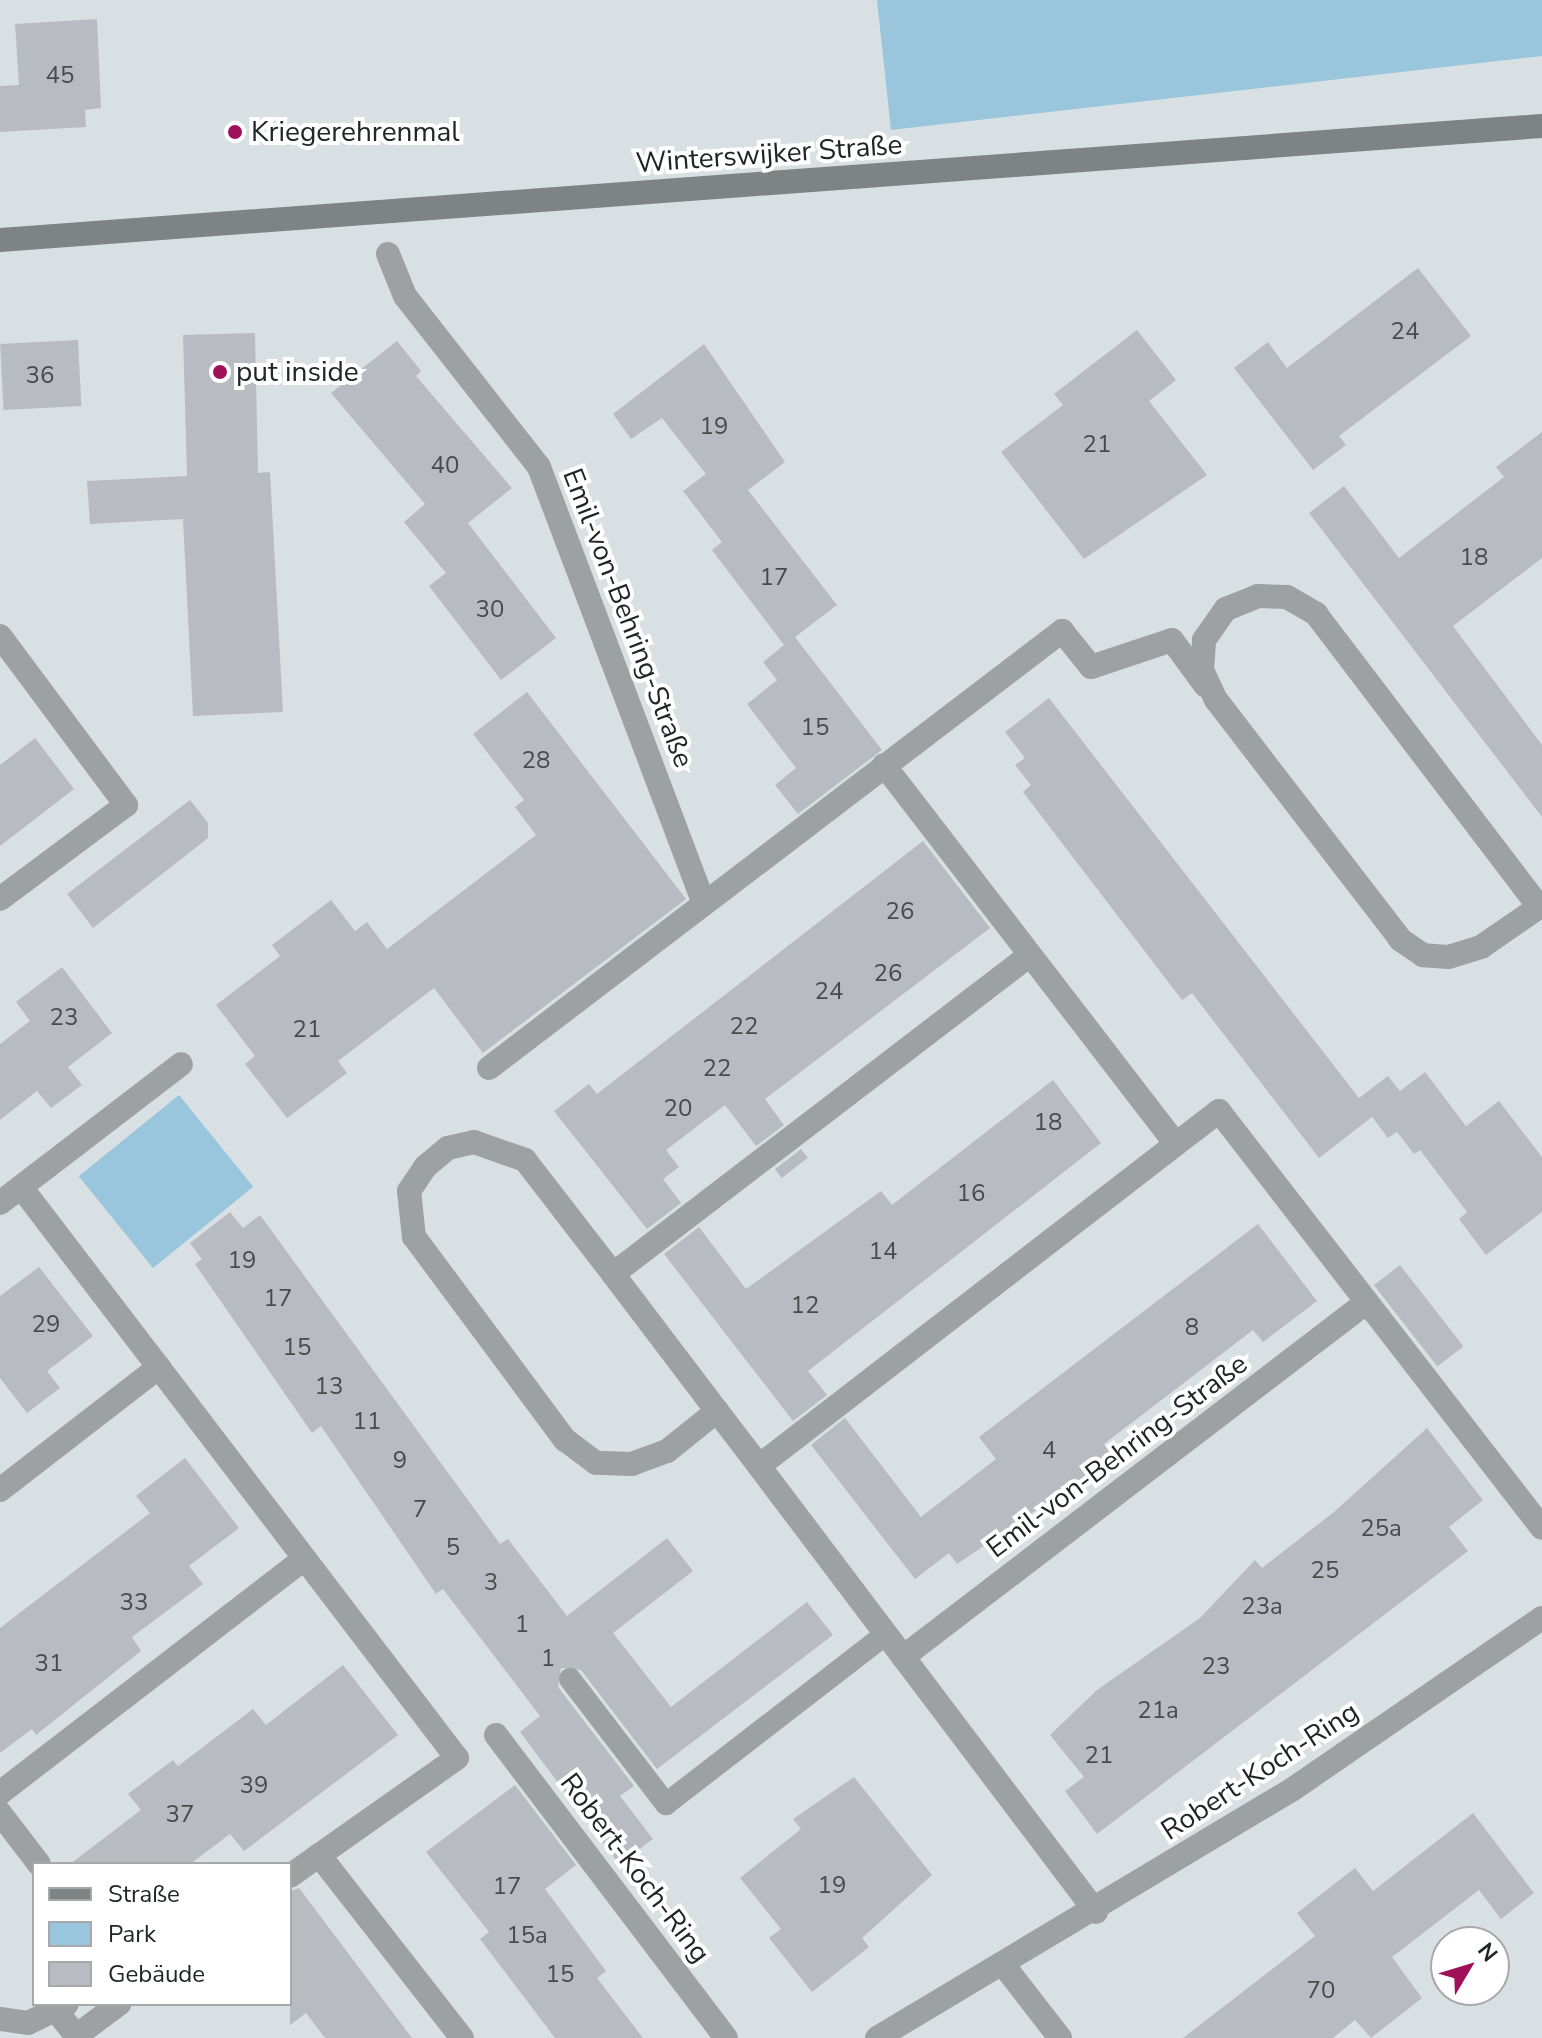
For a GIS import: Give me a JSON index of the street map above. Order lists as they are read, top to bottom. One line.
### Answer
{"streets":{"main road":["Winterswijker Straße"],"street":["Emil-von-Behring-Straße","Robert-Koch-Ring"]},"places":["Kriegerehrenmal","put inside"],"house_numbers":["45","24","36","19","21","40","18","17","30","15","28","26","26","24","23","22","21","22","20","18","16","14","19","17","12","29","8","15","13","11","4","9","7","25a","5","25","3","33","23a","1","1","31","23","21a","21","39","37","19","17","15a","15","70"],"legend":["Straße","Park","Gebäude"],"north":"top right"}
